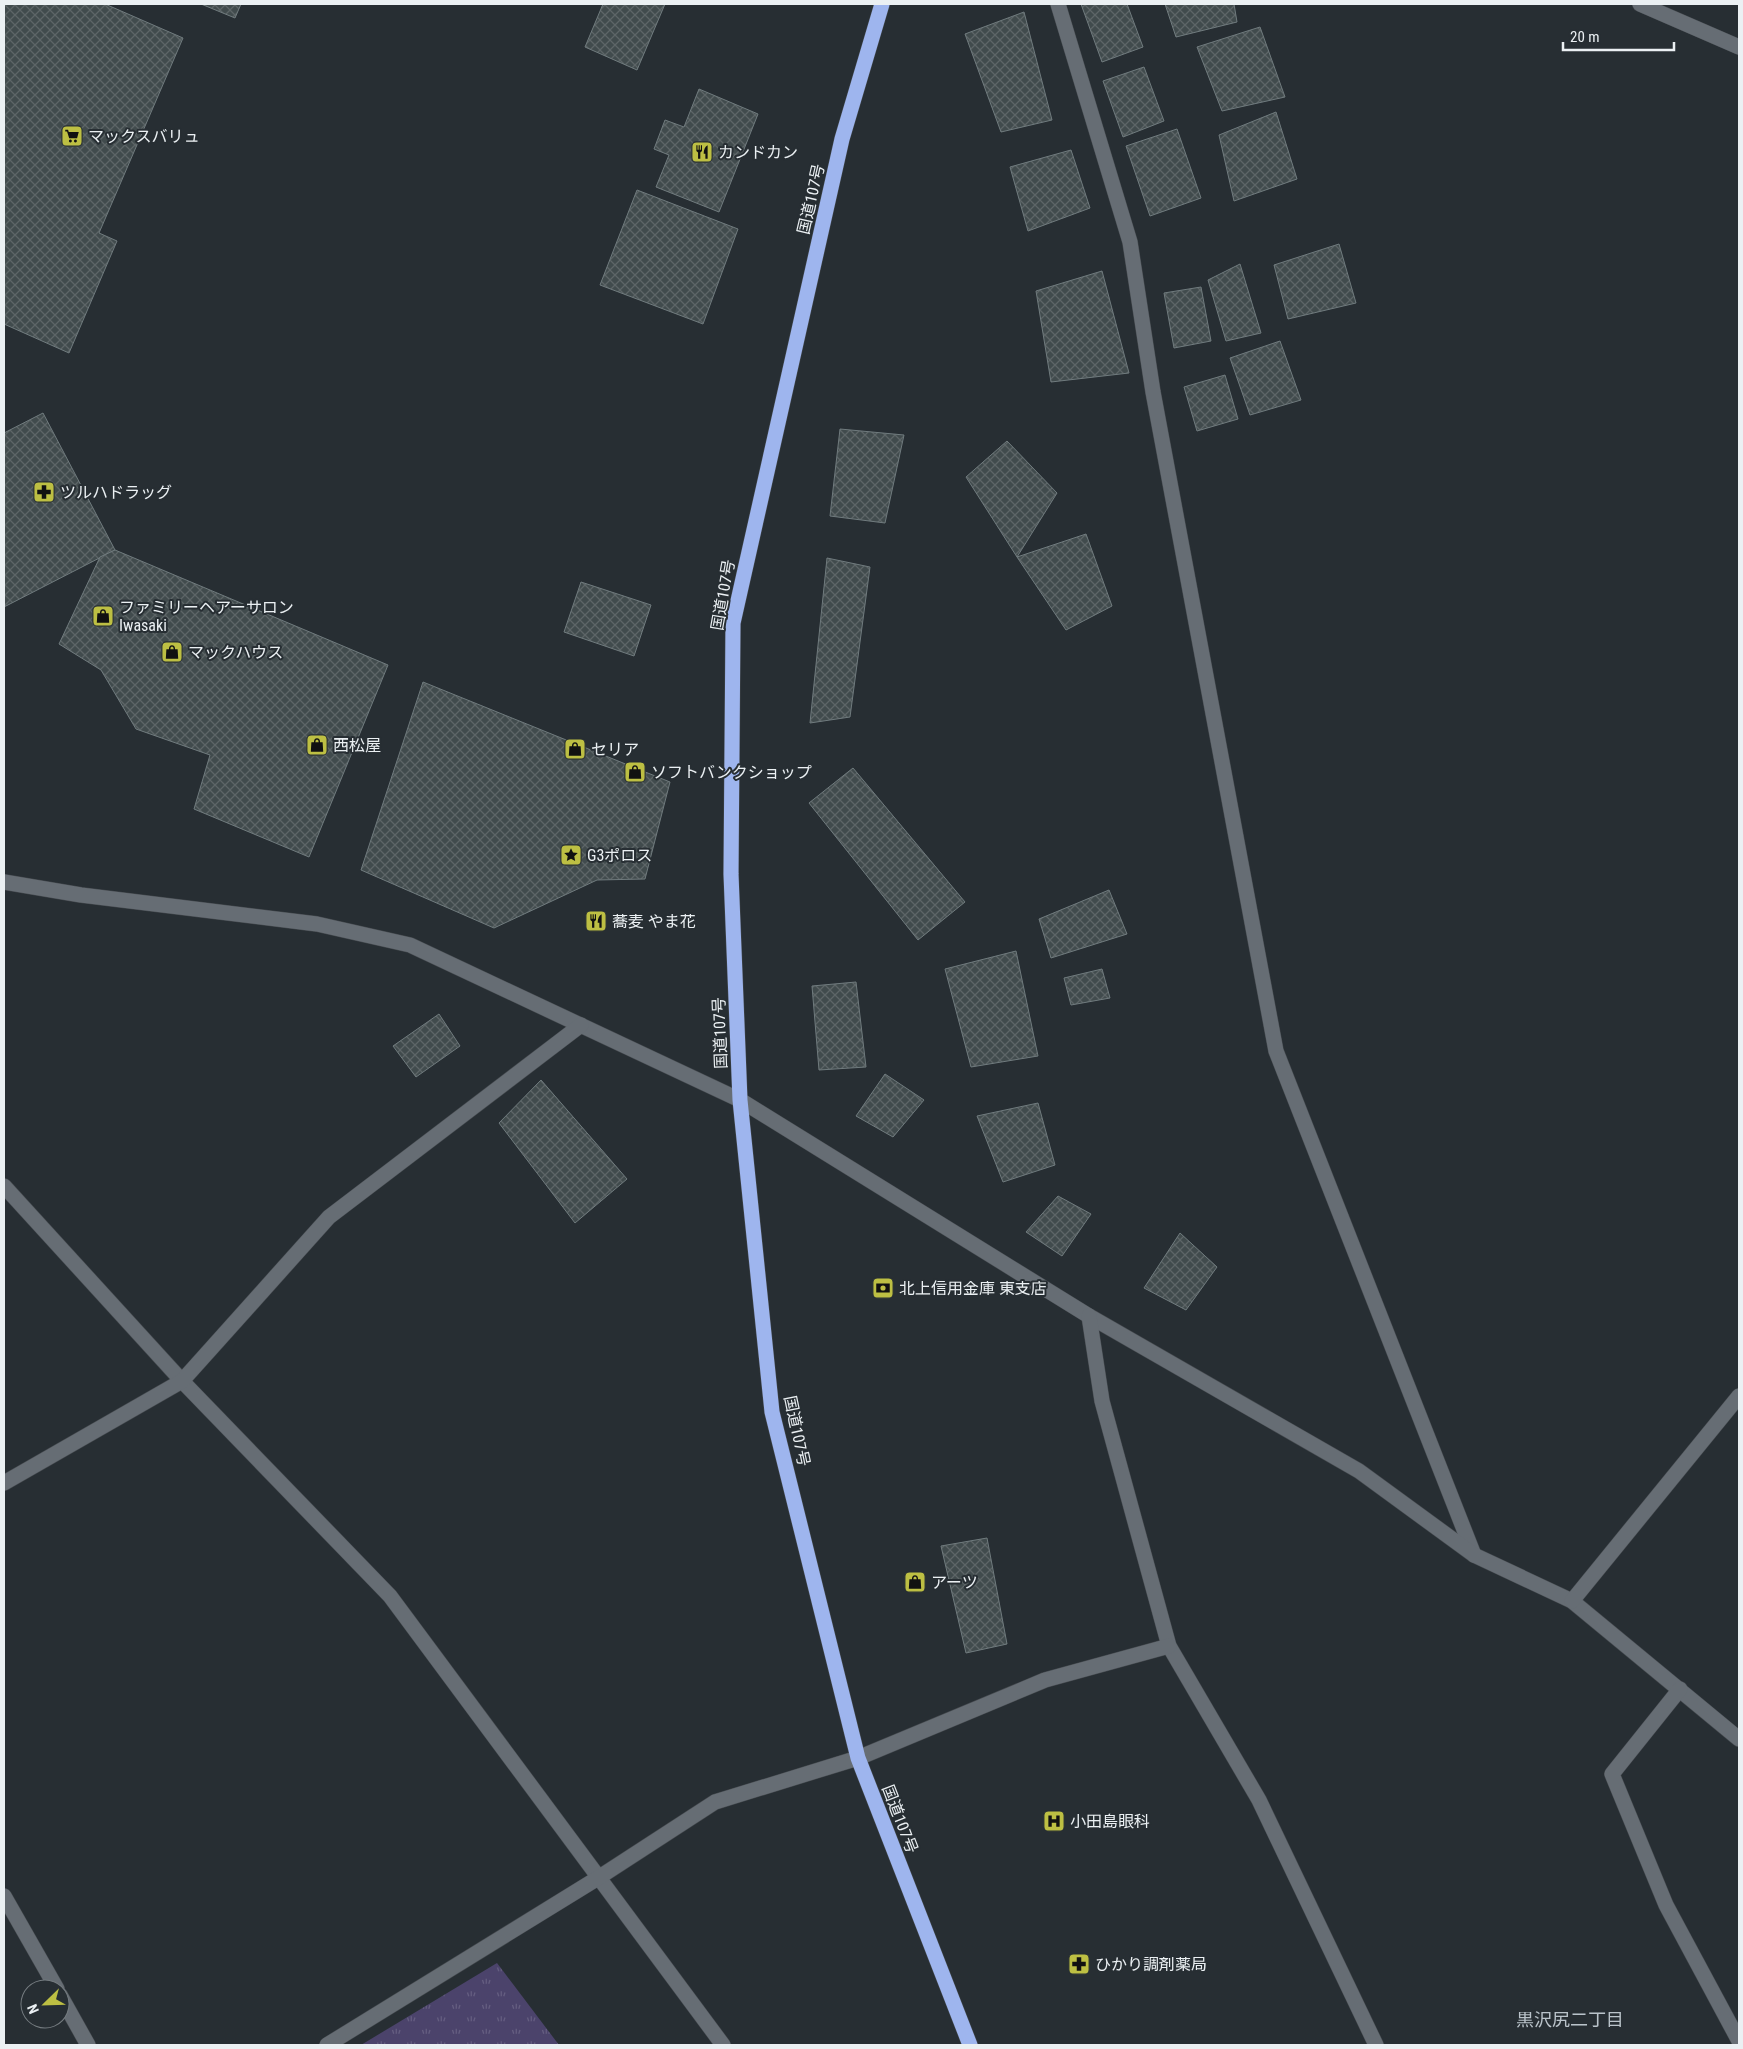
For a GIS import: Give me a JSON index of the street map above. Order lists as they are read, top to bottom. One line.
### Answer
{"streets":{"highway":["国道107号"]},"districts":["黒沢尻二丁目"],"places":{"supermarket":["マックスバリュ"],"restaurant":["カンドカン","蕎麦 やま花"],"pharmacy":["ツルハドラッグ","ひかり調剤薬局"],"shop":["ファミリーヘアーサロン Iwasaki","マックハウス","西松屋","セリア","ソフトバンクショップ","アーツ"],"place":["G3ポロス"],"bank":["北上信用金庫 東支店"],"hospital":["小田島眼科"]},"scale_bar":"20 m","north":"bottom left"}
